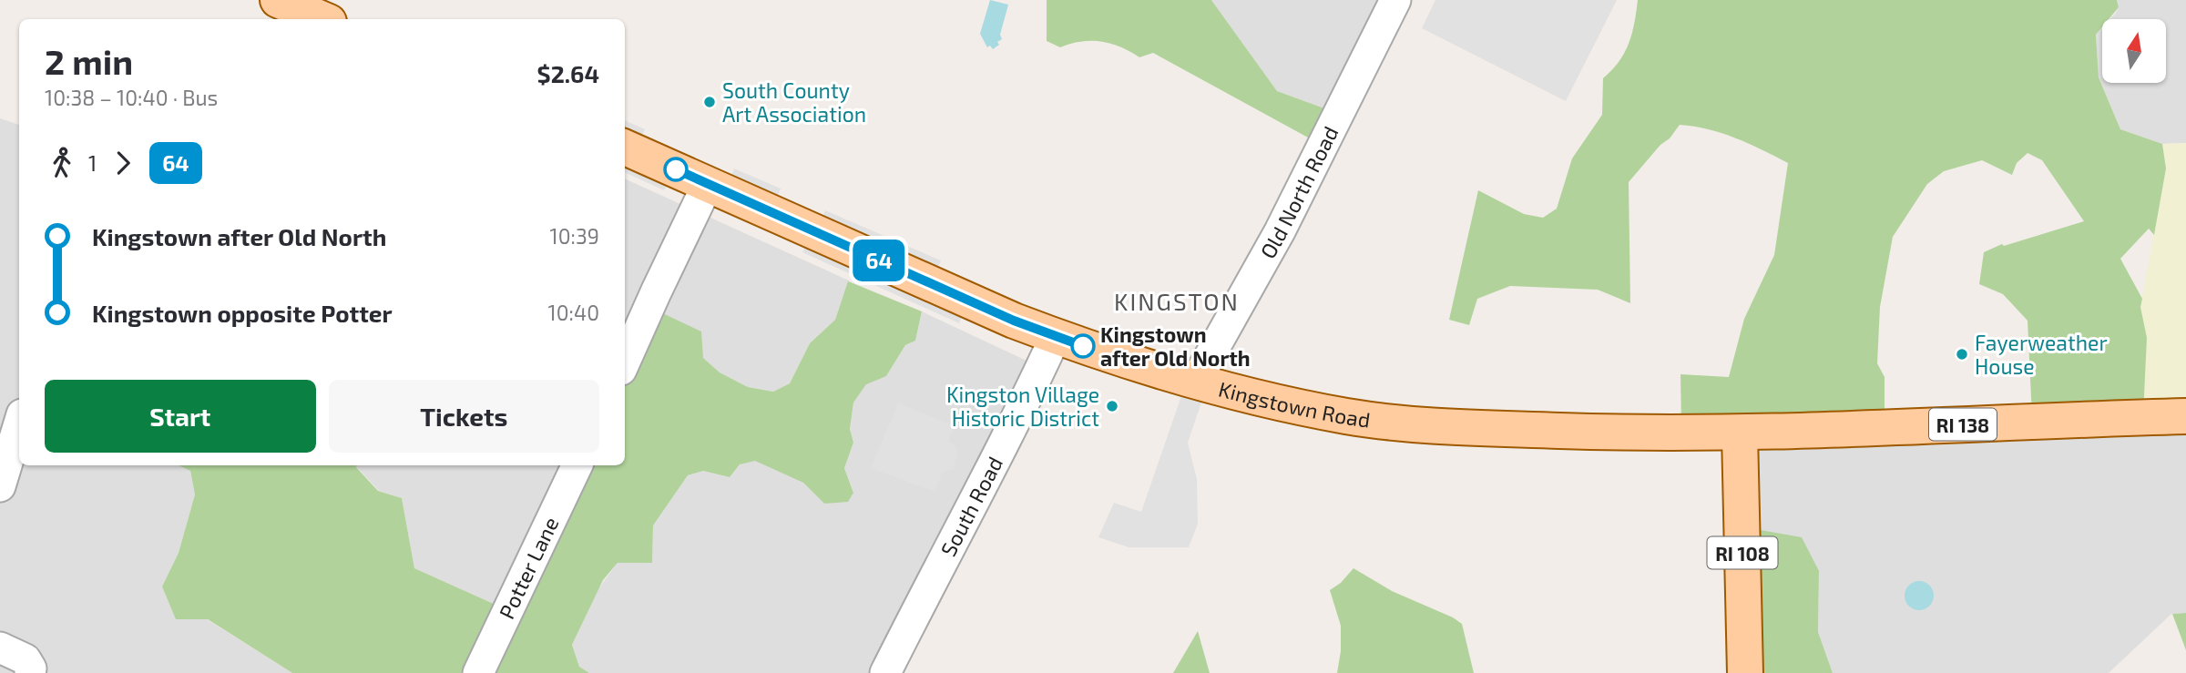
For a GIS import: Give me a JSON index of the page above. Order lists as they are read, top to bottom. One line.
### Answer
{"streets":{"main road":["Kingstown Road","RI 138","RI 108"],"street":["Old North Road","South Road","Potter Lane"]},"crossings":[["Old North Road","Kingstown Road"],["Kingstown Road","RI 138"],["Kingstown Road","South Road"],["Kingstown Road","RI 108"],["RI 138","RI 108"]],"districts":["KINGSTON"],"places":["South County Art Association","Kingstown after Old North","Fayerweather House","Kingston Village Historic District"],"lines":["bus line 64"],"north":"top","page":{"on_map":"64","heading":["2 min","10:38 – 10:40 · Bus","$2.64"],"legs":["1","64"],"list":[{"name":"Kingstown after Old North","value":"10:39"},{"name":"Kingstown opposite Potter","value":"10:40"}],"buttons":["Start","Tickets"]}}
